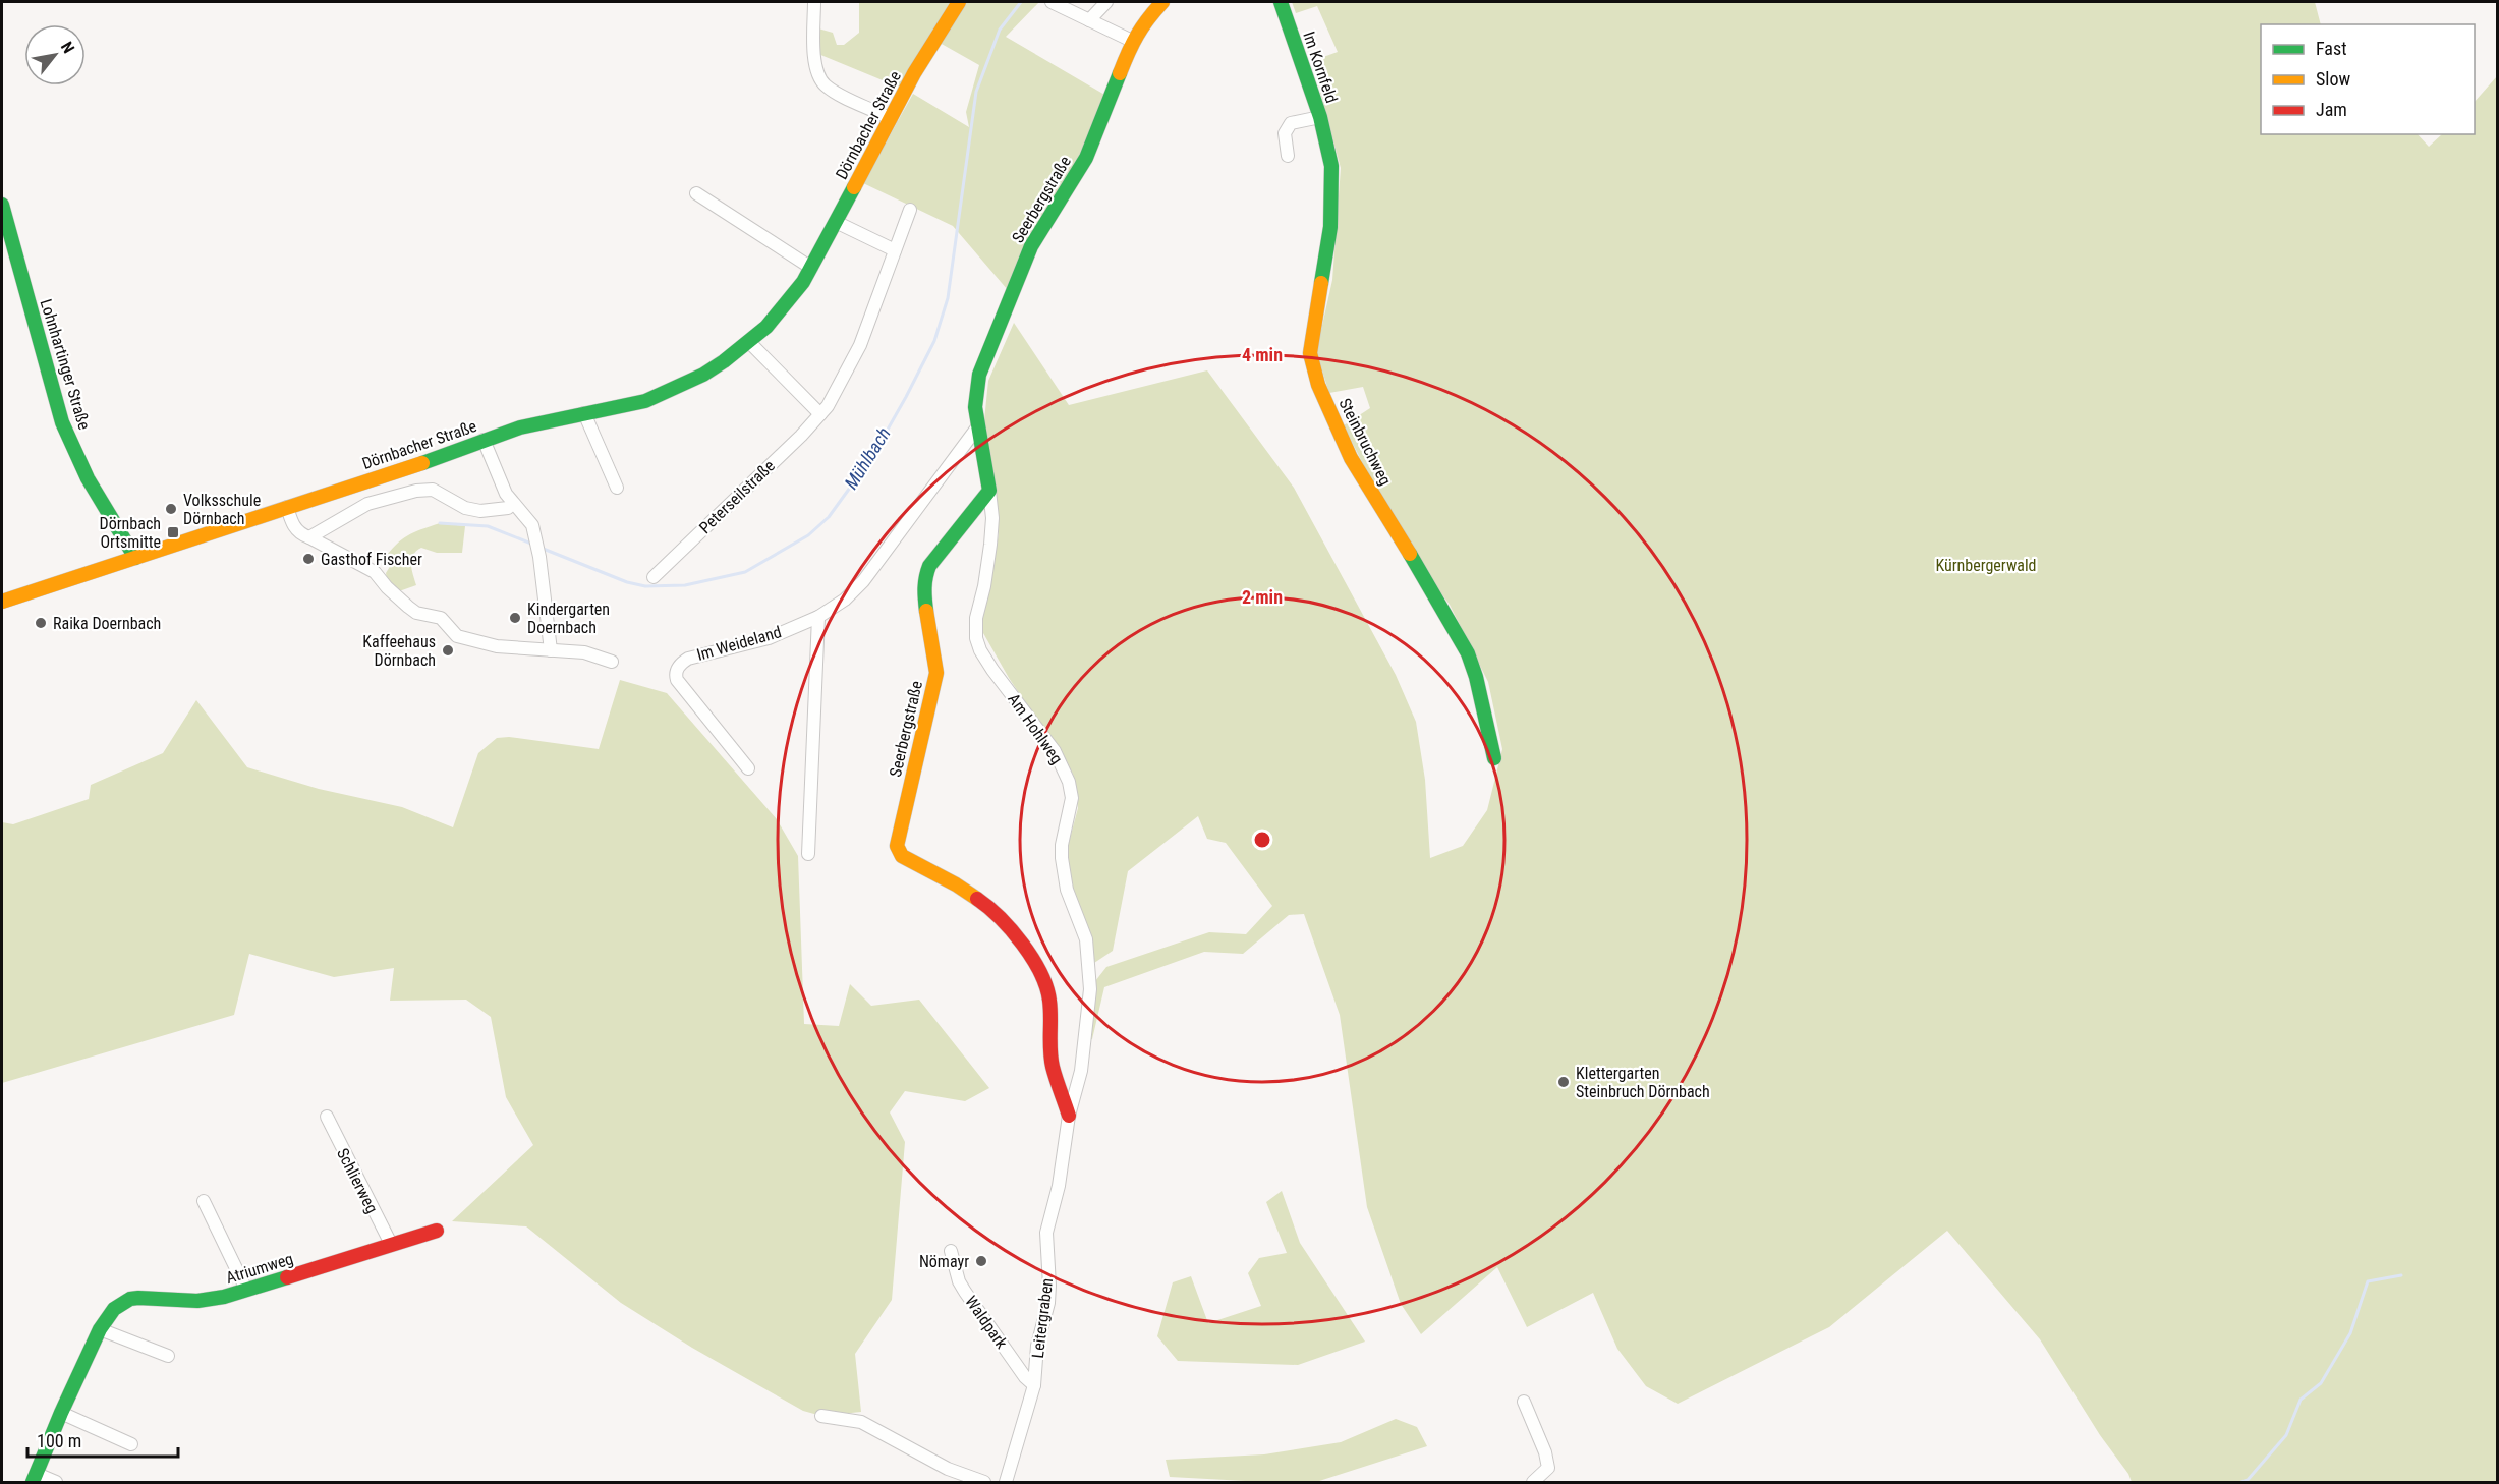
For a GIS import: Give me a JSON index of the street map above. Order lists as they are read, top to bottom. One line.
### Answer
{"streets":{"street":["Im Kornfeld","Dörnbacher Straße","Seerbergstraße","Lohnhartinger Straße","Steinbruchweg","Peterseilstraße","Im Weideland","Am Hohlweg","Schlierweg","Atriumweg","Leitergraben","Waldpark"]},"crossings":[["Im Kornfeld","Steinbruchweg"],["Dörnbacher Straße","Lohnhartinger Straße"],["Seerbergstraße","Im Weideland"],["Seerbergstraße","Am Hohlweg"],["Seerbergstraße","Leitergraben"],["Am Hohlweg","Leitergraben"],["Schlierweg","Atriumweg"],["Leitergraben","Waldpark"]],"water":["Mühlbach"],"parks":["Kürnbergerwald"],"places":{"other":["Volksschule Dörnbach","Gasthof Fischer","Kindergarten Doernbach","Raika Doernbach","Kaffeehaus Dörnbach","Klettergarten Steinbruch Dörnbach","Nömayr"],"transit":["Dörnbach Ortsmitte"]},"legend":["Fast","Slow","Jam"],"scale_bar":"100 m","north":"top right","rings":["4 min","2 min"]}
